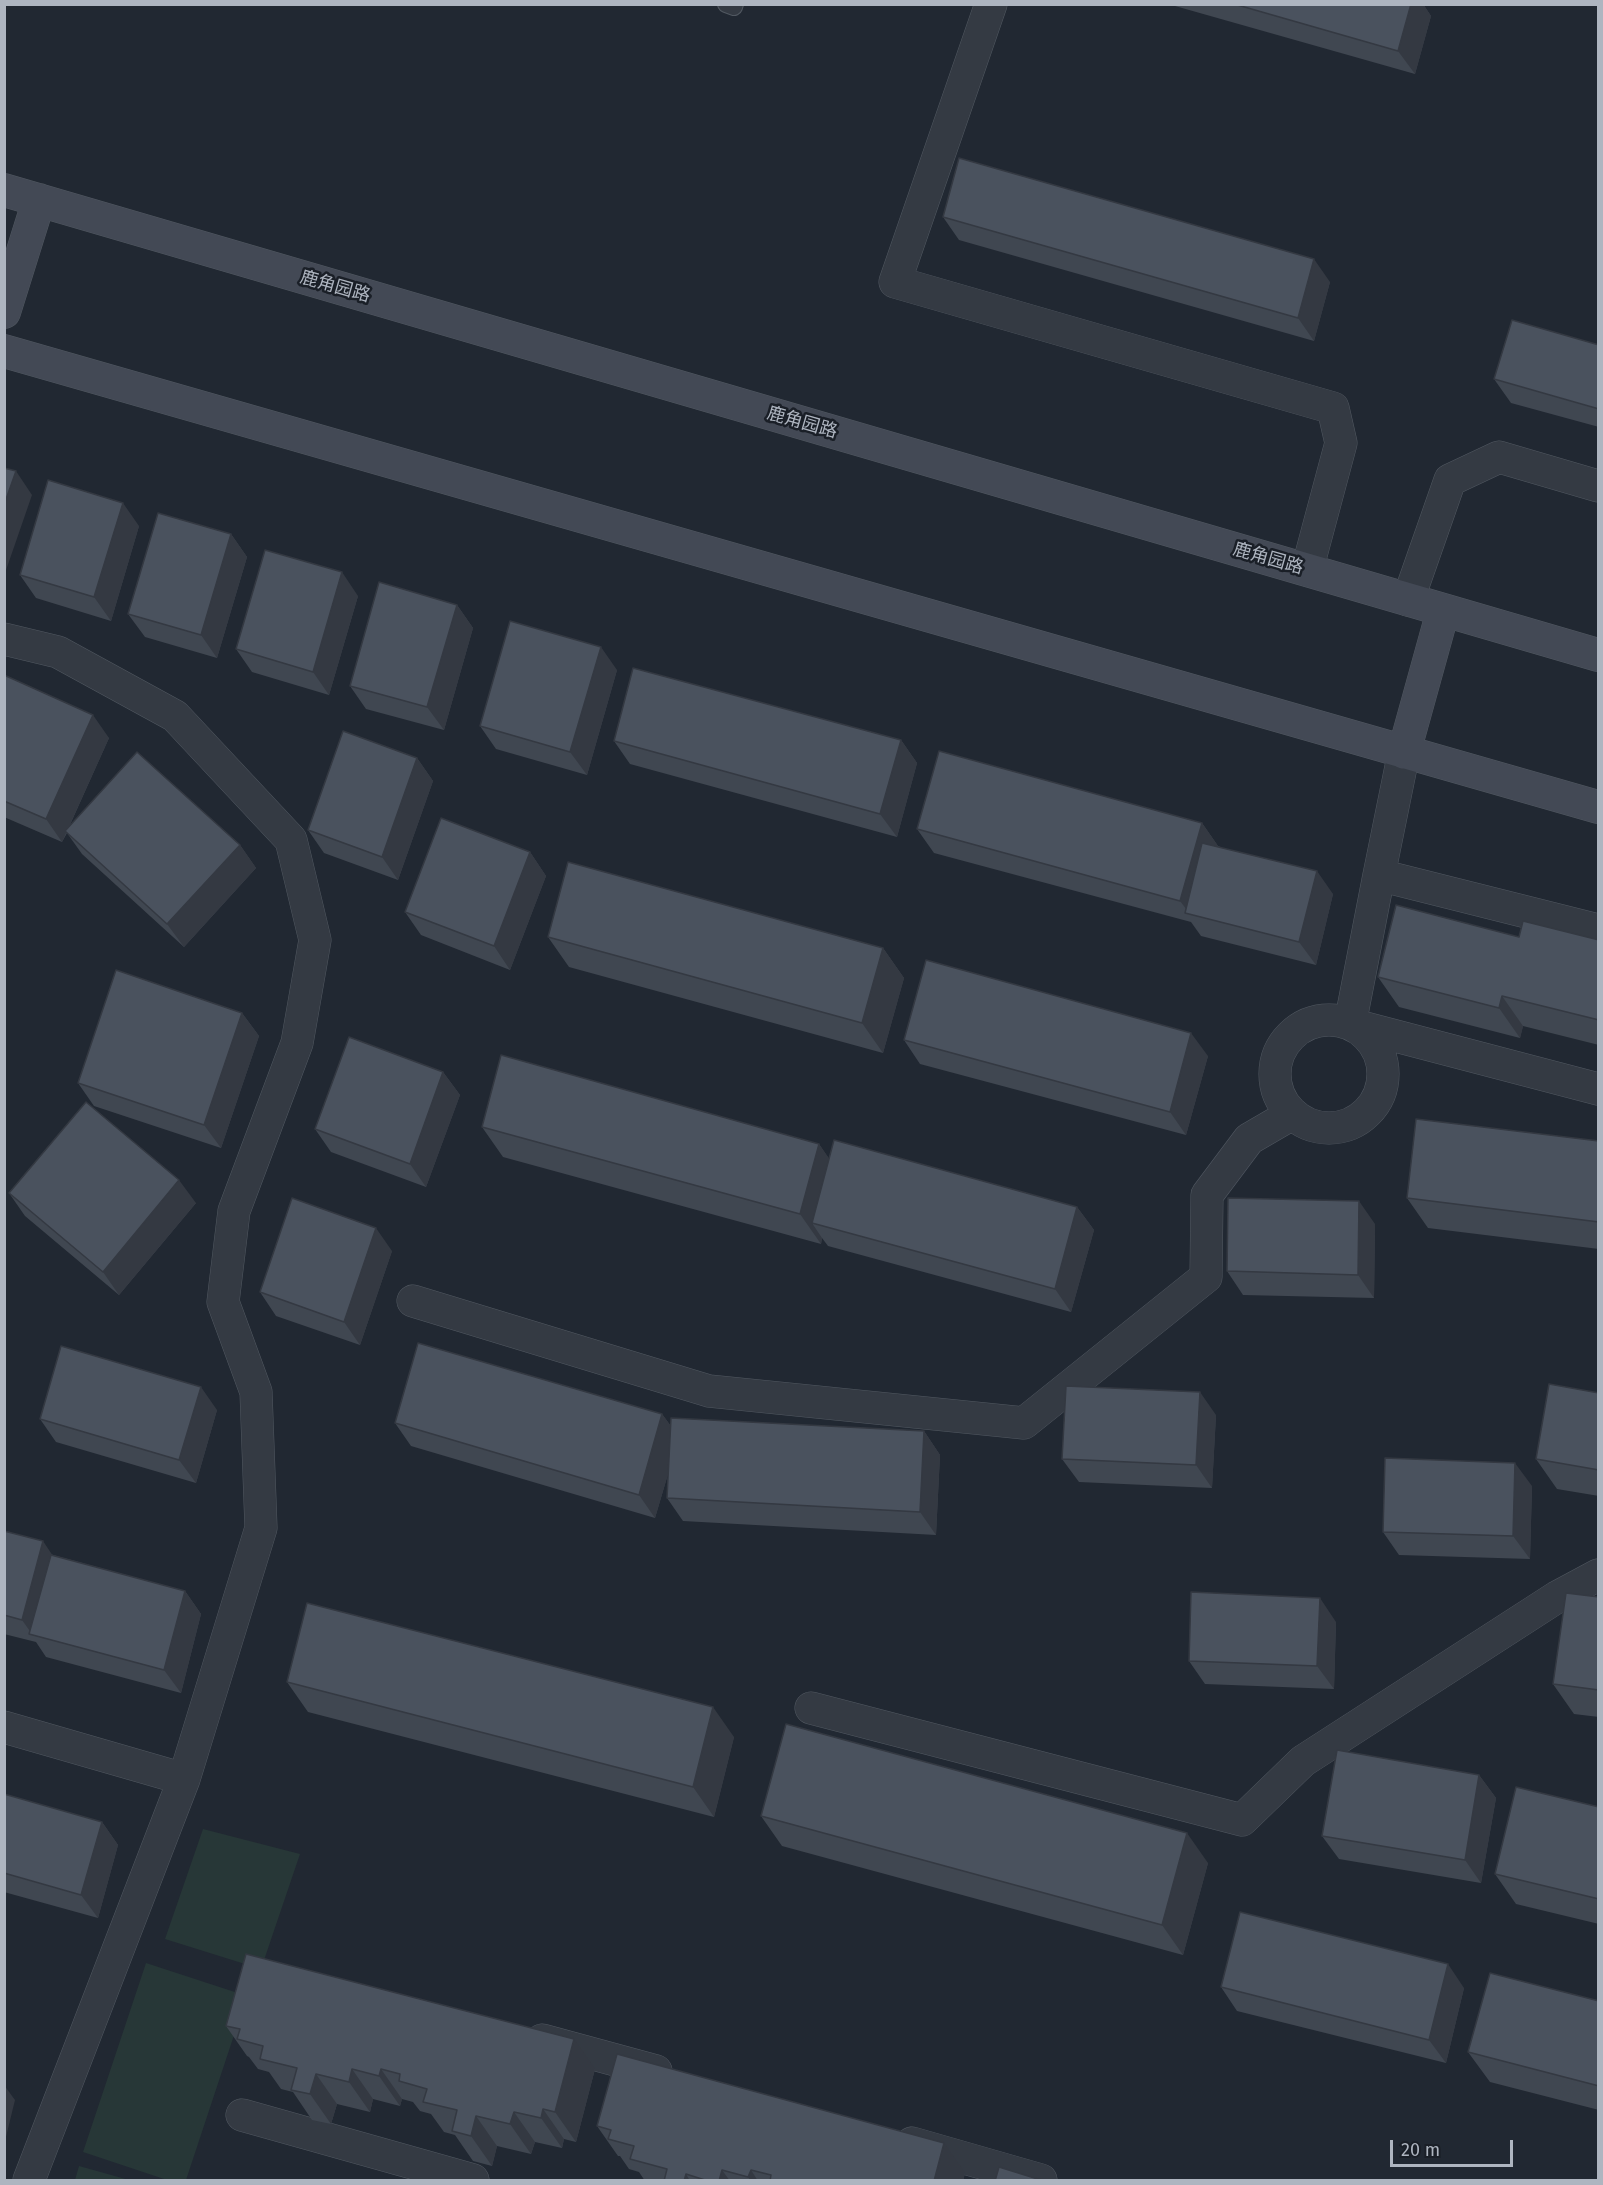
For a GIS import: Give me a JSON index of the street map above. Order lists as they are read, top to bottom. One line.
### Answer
{"streets":{"street":["鹿角园路"]},"scale_bar":"20 m"}
